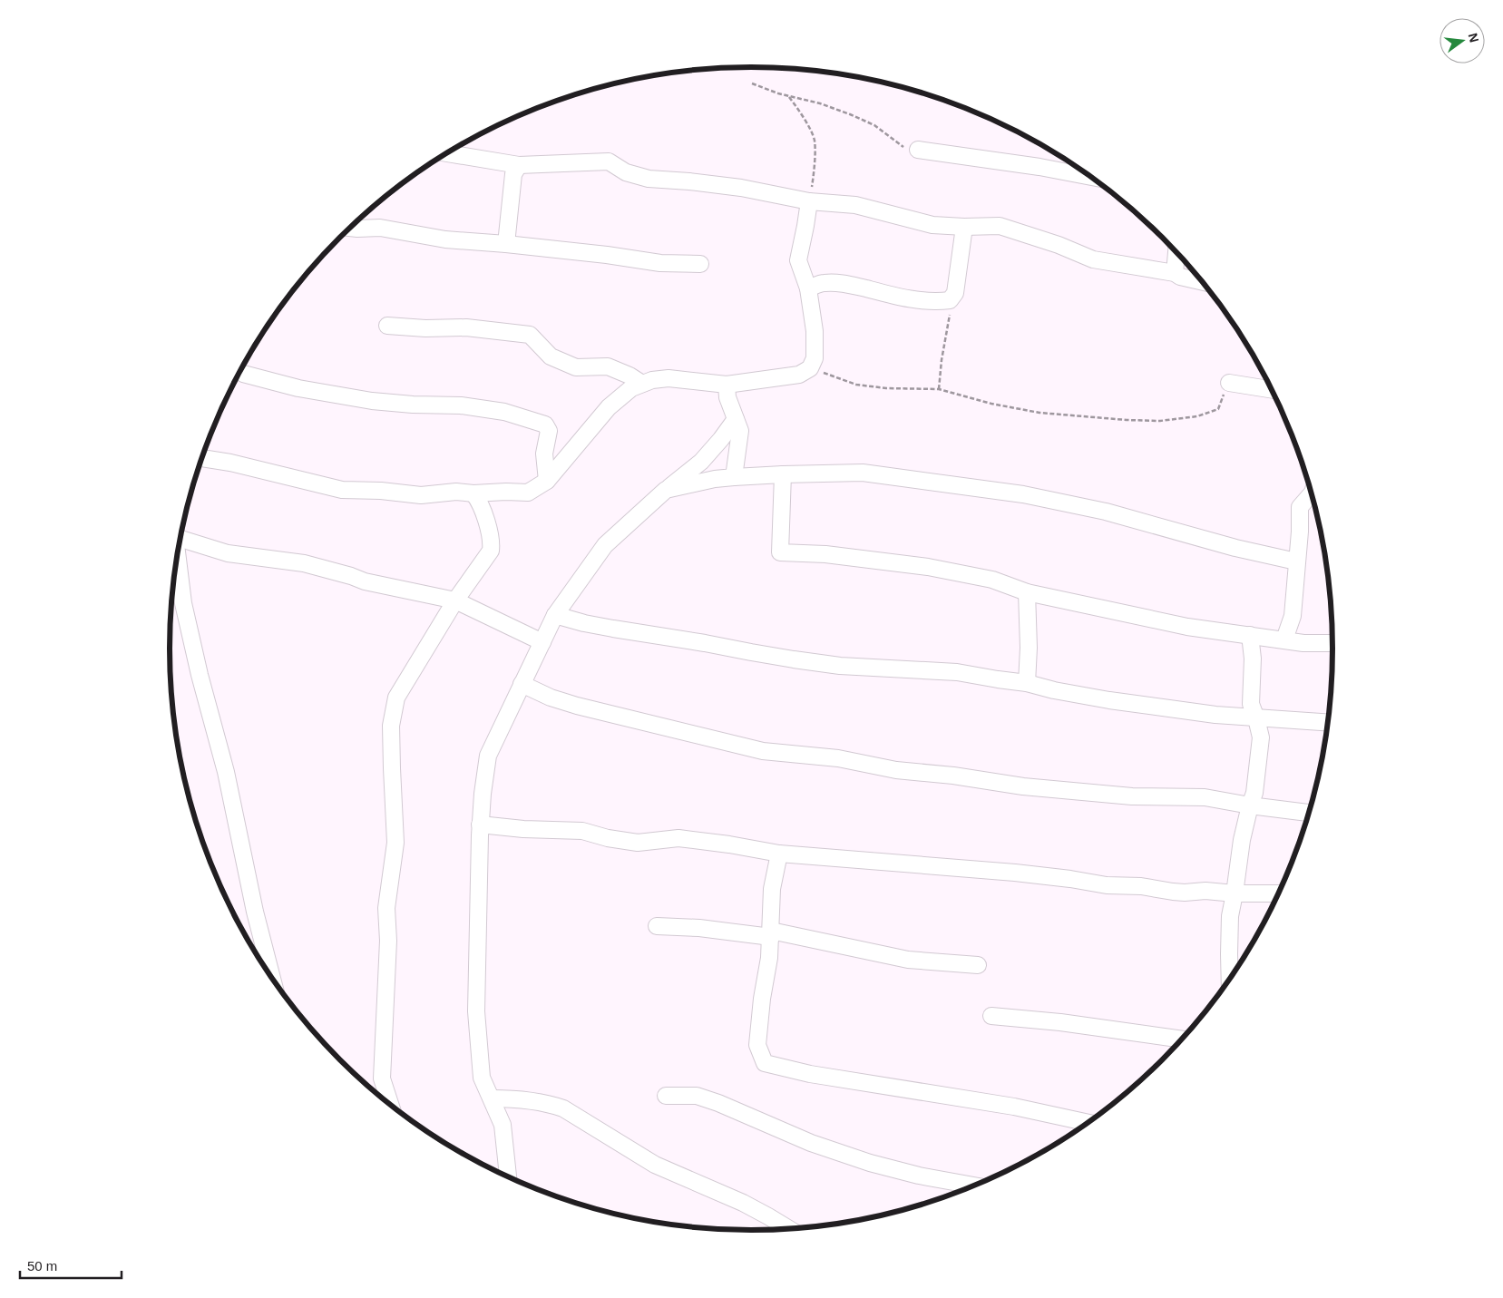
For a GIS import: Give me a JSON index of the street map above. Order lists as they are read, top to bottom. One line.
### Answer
{"scale_bar":"50 m","north":"right"}
